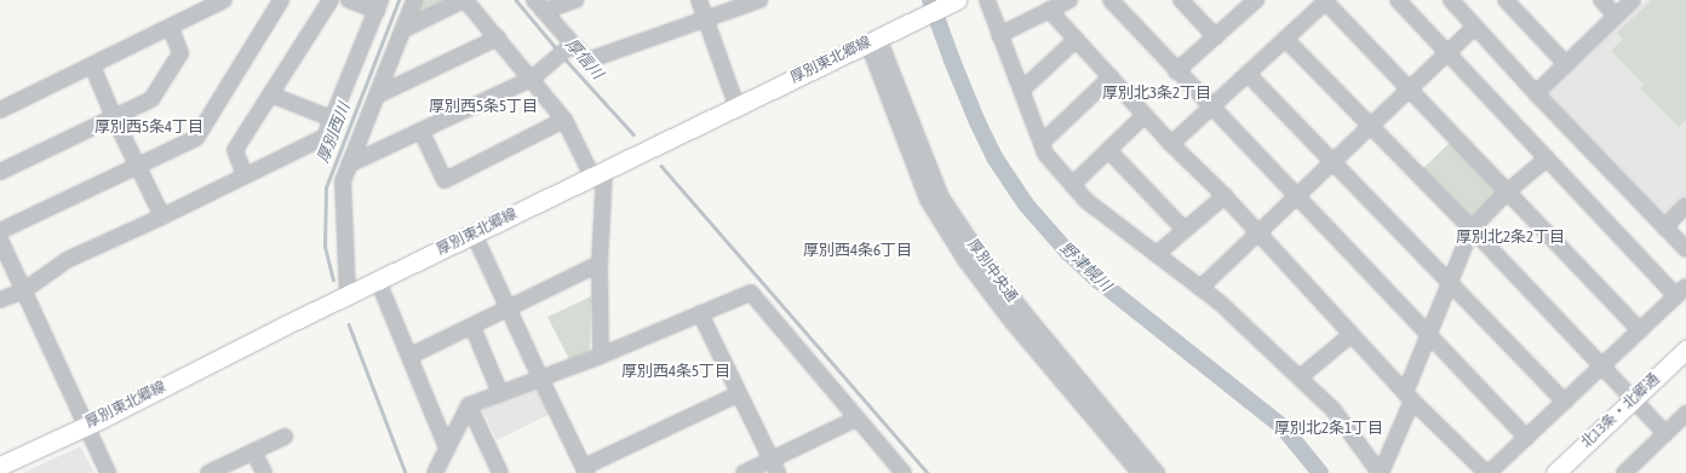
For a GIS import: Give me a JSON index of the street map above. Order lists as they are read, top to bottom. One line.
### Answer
{"streets":{"main road":["厚別東北郷線","北13条・北郷通"],"street":["厚別中央通"]},"crossings":[["厚別東北郷線","厚別中央通"]],"districts":["厚別北3条2丁目","厚別西5条5丁目","厚別西5条4丁目","厚別北2条2丁目","厚別西4条6丁目","厚別西4条5丁目","厚別北2条1丁目"],"water":["厚信川","厚別西川","野津幌川"]}
